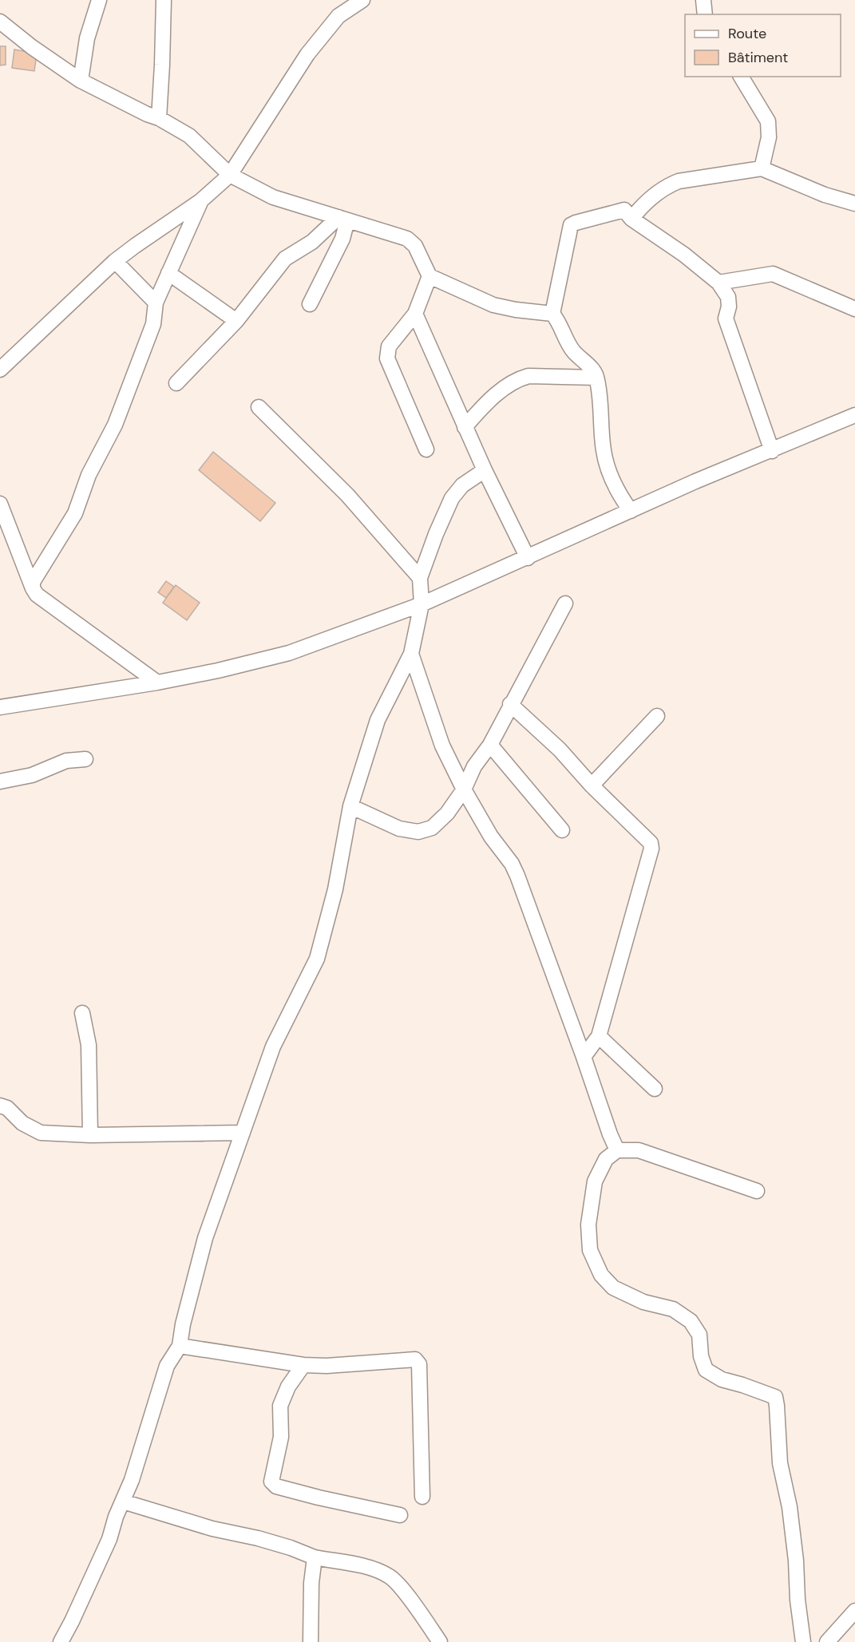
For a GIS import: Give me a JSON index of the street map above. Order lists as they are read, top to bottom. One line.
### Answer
{"legend":["Route","Bâtiment"]}
